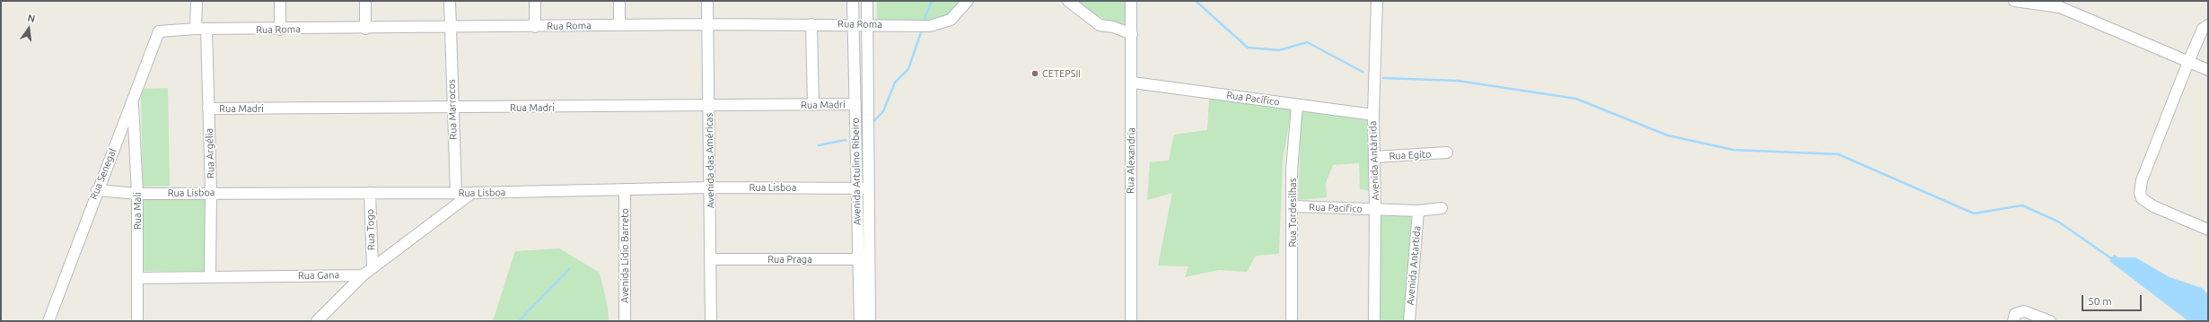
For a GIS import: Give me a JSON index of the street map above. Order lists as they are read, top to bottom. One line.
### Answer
{"streets":{"street":["Rua Roma","Rua Pacífico","Rua Madri","Rua Marrocos","Rua Argélia","Rua Egito","Avenida das Américas","Rua Alexandria","Avenida Antártida","Avenida Artulino Ribeiro","Rua Senegal","Rua Lisboa","Rua Pacifico","Rua Mali","Rua Tordesilhas","Rua Togo","Avenida Lídio Barreto","Rua Praga","Avenida Antartida","Rua Gana"]},"crossings":[["Rua Roma","Rua Marrocos"],["Rua Roma","Rua Argélia"],["Rua Roma","Avenida das Américas"],["Rua Roma","Avenida Artulino Ribeiro"],["Rua Roma","Rua Senegal"],["Rua Pacífico","Rua Alexandria"],["Rua Pacífico","Avenida Antártida"],["Rua Pacífico","Rua Tordesilhas"],["Rua Madri","Rua Marrocos"],["Rua Madri","Rua Argélia"],["Rua Madri","Avenida das Américas"],["Rua Madri","Avenida Artulino Ribeiro"],["Rua Marrocos","Rua Lisboa"],["Rua Argélia","Rua Lisboa"],["Rua Argélia","Rua Gana"],["Rua Egito","Avenida Antártida"],["Avenida das Américas","Rua Lisboa"],["Avenida das Américas","Rua Praga"],["Avenida Antártida","Rua Pacifico"],["Avenida Artulino Ribeiro","Rua Lisboa"],["Avenida Artulino Ribeiro","Rua Praga"],["Rua Senegal","Rua Lisboa"],["Rua Senegal","Rua Mali"],["Rua Lisboa","Rua Mali"],["Rua Lisboa","Rua Togo"],["Rua Lisboa","Avenida Lídio Barreto"],["Rua Pacifico","Rua Tordesilhas"],["Rua Pacifico","Avenida Antartida"],["Rua Mali","Rua Gana"]],"places":["CETEPSII"],"scale_bar":"50 m","north":"top"}
